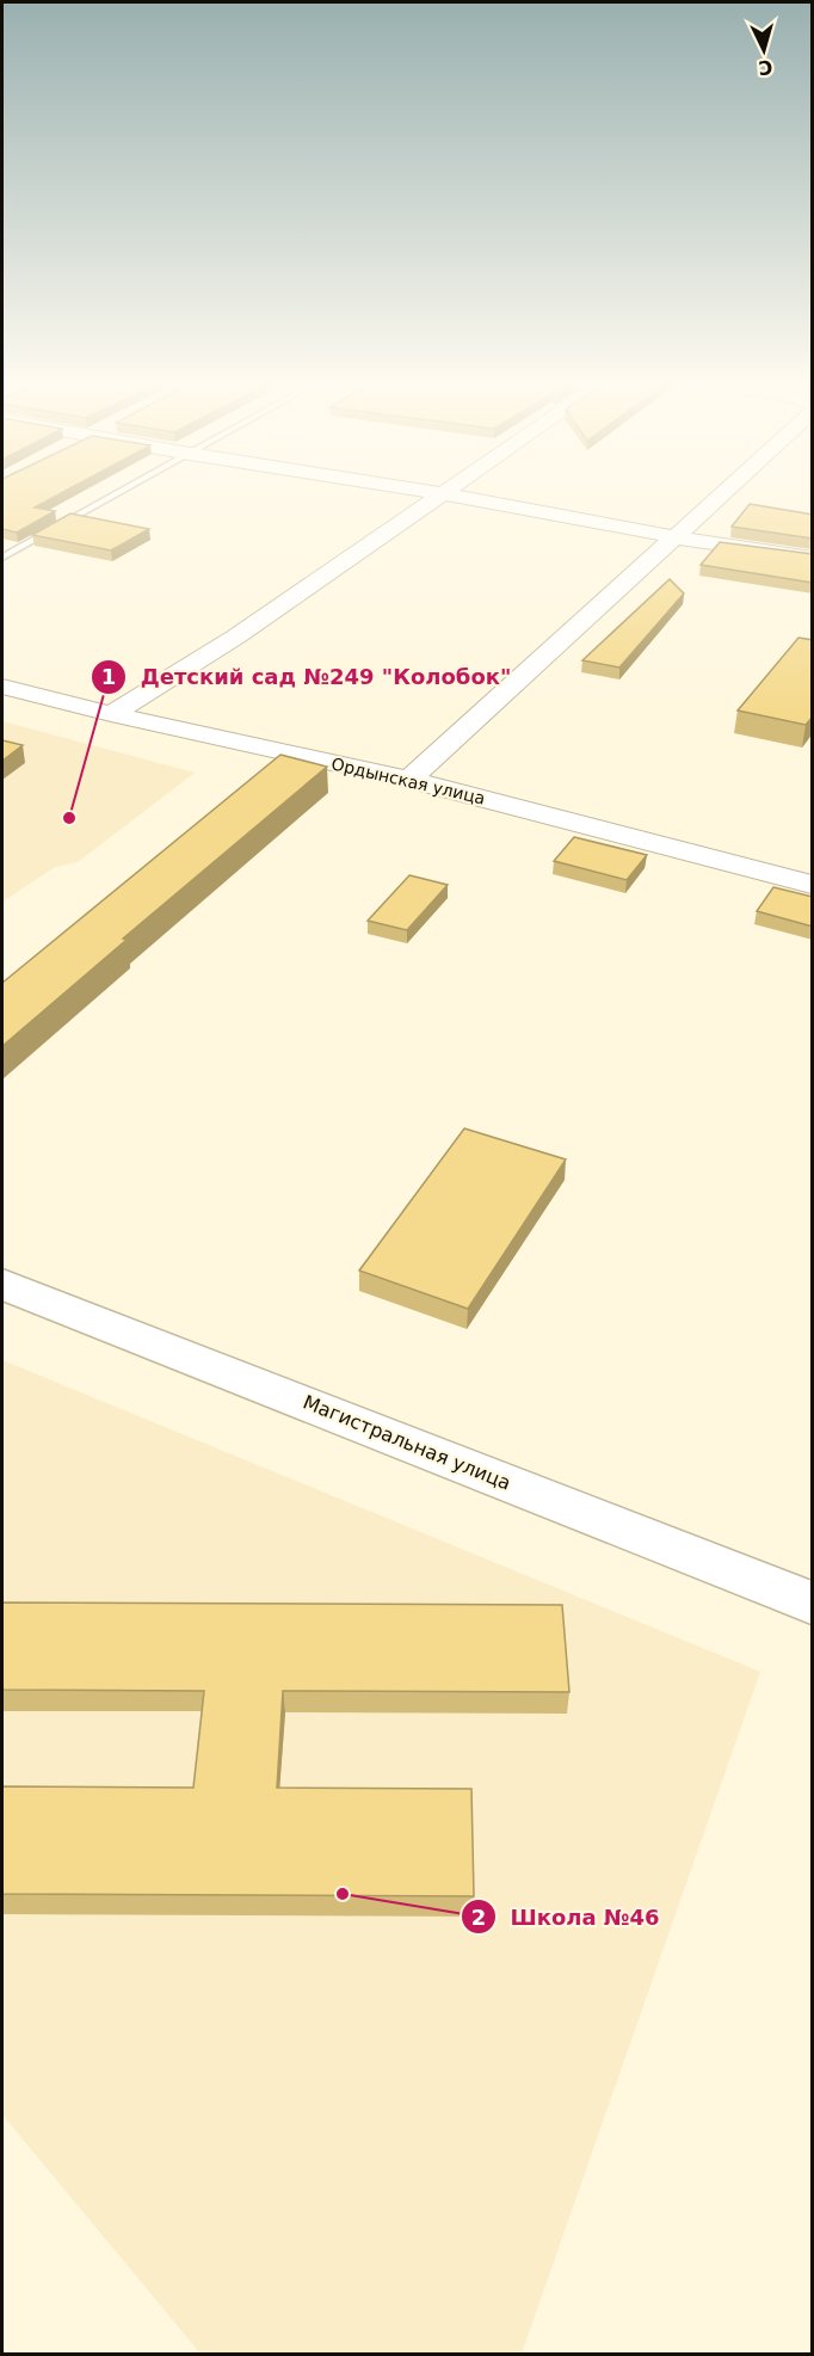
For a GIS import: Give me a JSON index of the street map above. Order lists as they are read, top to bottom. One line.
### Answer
{"streets":{"main road":["Магистральная улица"],"street":["Ордынская улица"]},"places":["Детский сад №249 \"Колобок\"","Школа №46"],"north":"bottom"}
